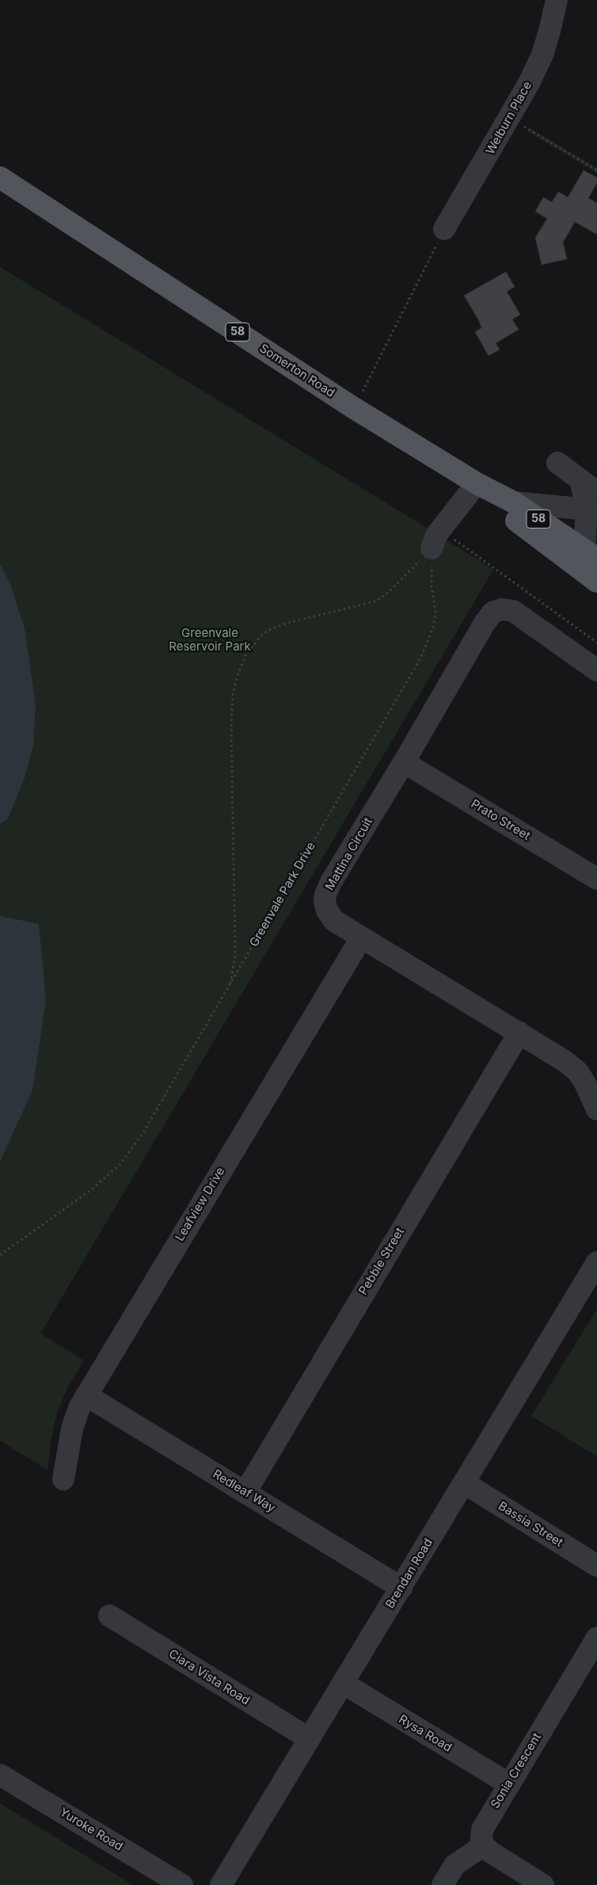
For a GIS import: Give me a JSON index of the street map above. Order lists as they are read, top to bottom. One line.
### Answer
{"streets":{"main road":["58","Somerton Road"],"street":["Welburn Place","Prato Street","Mattina Circuit","Leafview Drive","Pebble Street","Redleaf Way","Bassia Street","Brendan Road","Ciara Vista Road","Rysa Road","Sonia Crescent","Yuroke Road"],"path":["Greenvale Park Drive"]},"crossings":[["Prato Street","Mattina Circuit"],["Mattina Circuit","Leafview Drive"],["Mattina Circuit","Pebble Street"],["Leafview Drive","Redleaf Way"],["Pebble Street","Redleaf Way"],["Redleaf Way","Brendan Road"],["Bassia Street","Brendan Road"],["Brendan Road","Ciara Vista Road"],["Brendan Road","Rysa Road"],["Rysa Road","Sonia Crescent"]],"parks":["Greenvale Reservoir Park"]}
